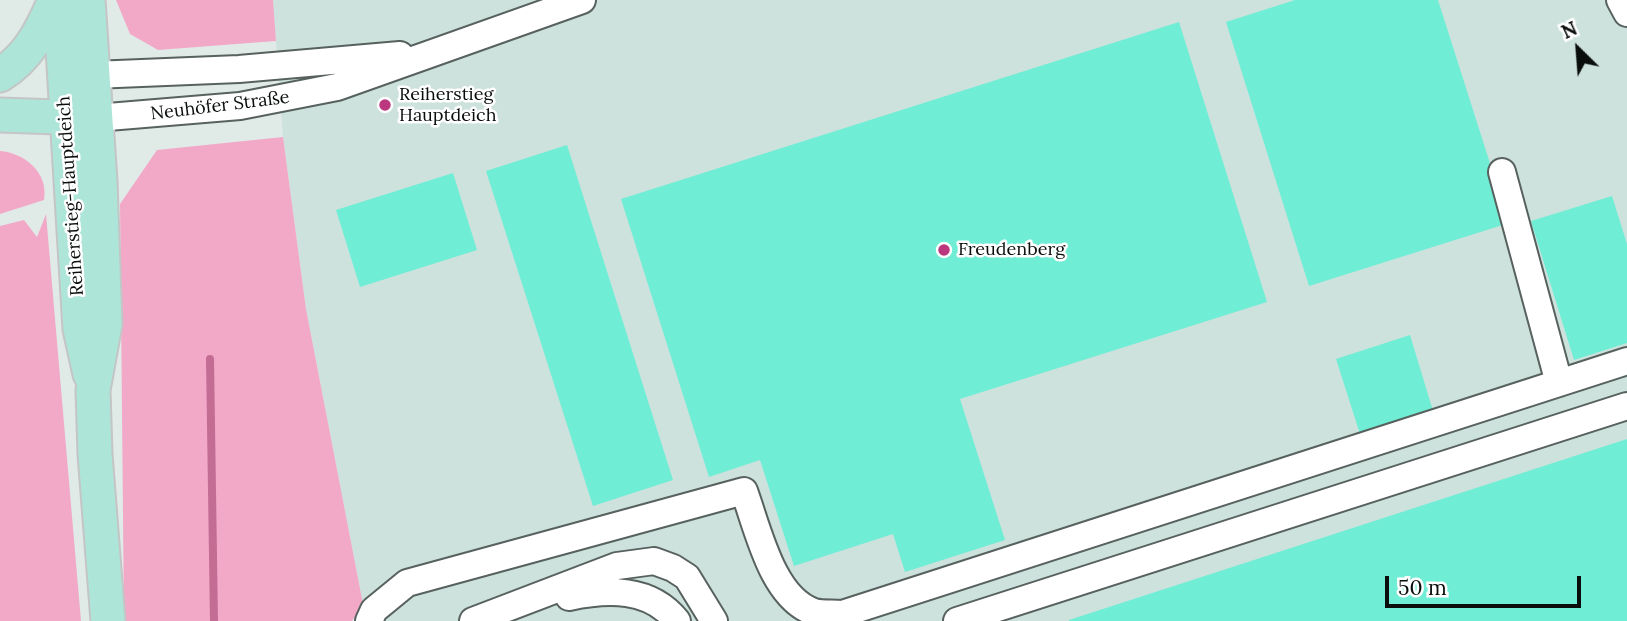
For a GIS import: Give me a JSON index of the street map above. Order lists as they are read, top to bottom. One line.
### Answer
{"streets":{"main road":["Neuhöfer Straße","Reiherstieg-Hauptdeich"]},"crossings":[["Neuhöfer Straße","Reiherstieg-Hauptdeich"]],"places":["Reiherstieg Hauptdeich","Freudenberg"],"scale_bar":"50 m","north":"top left"}
